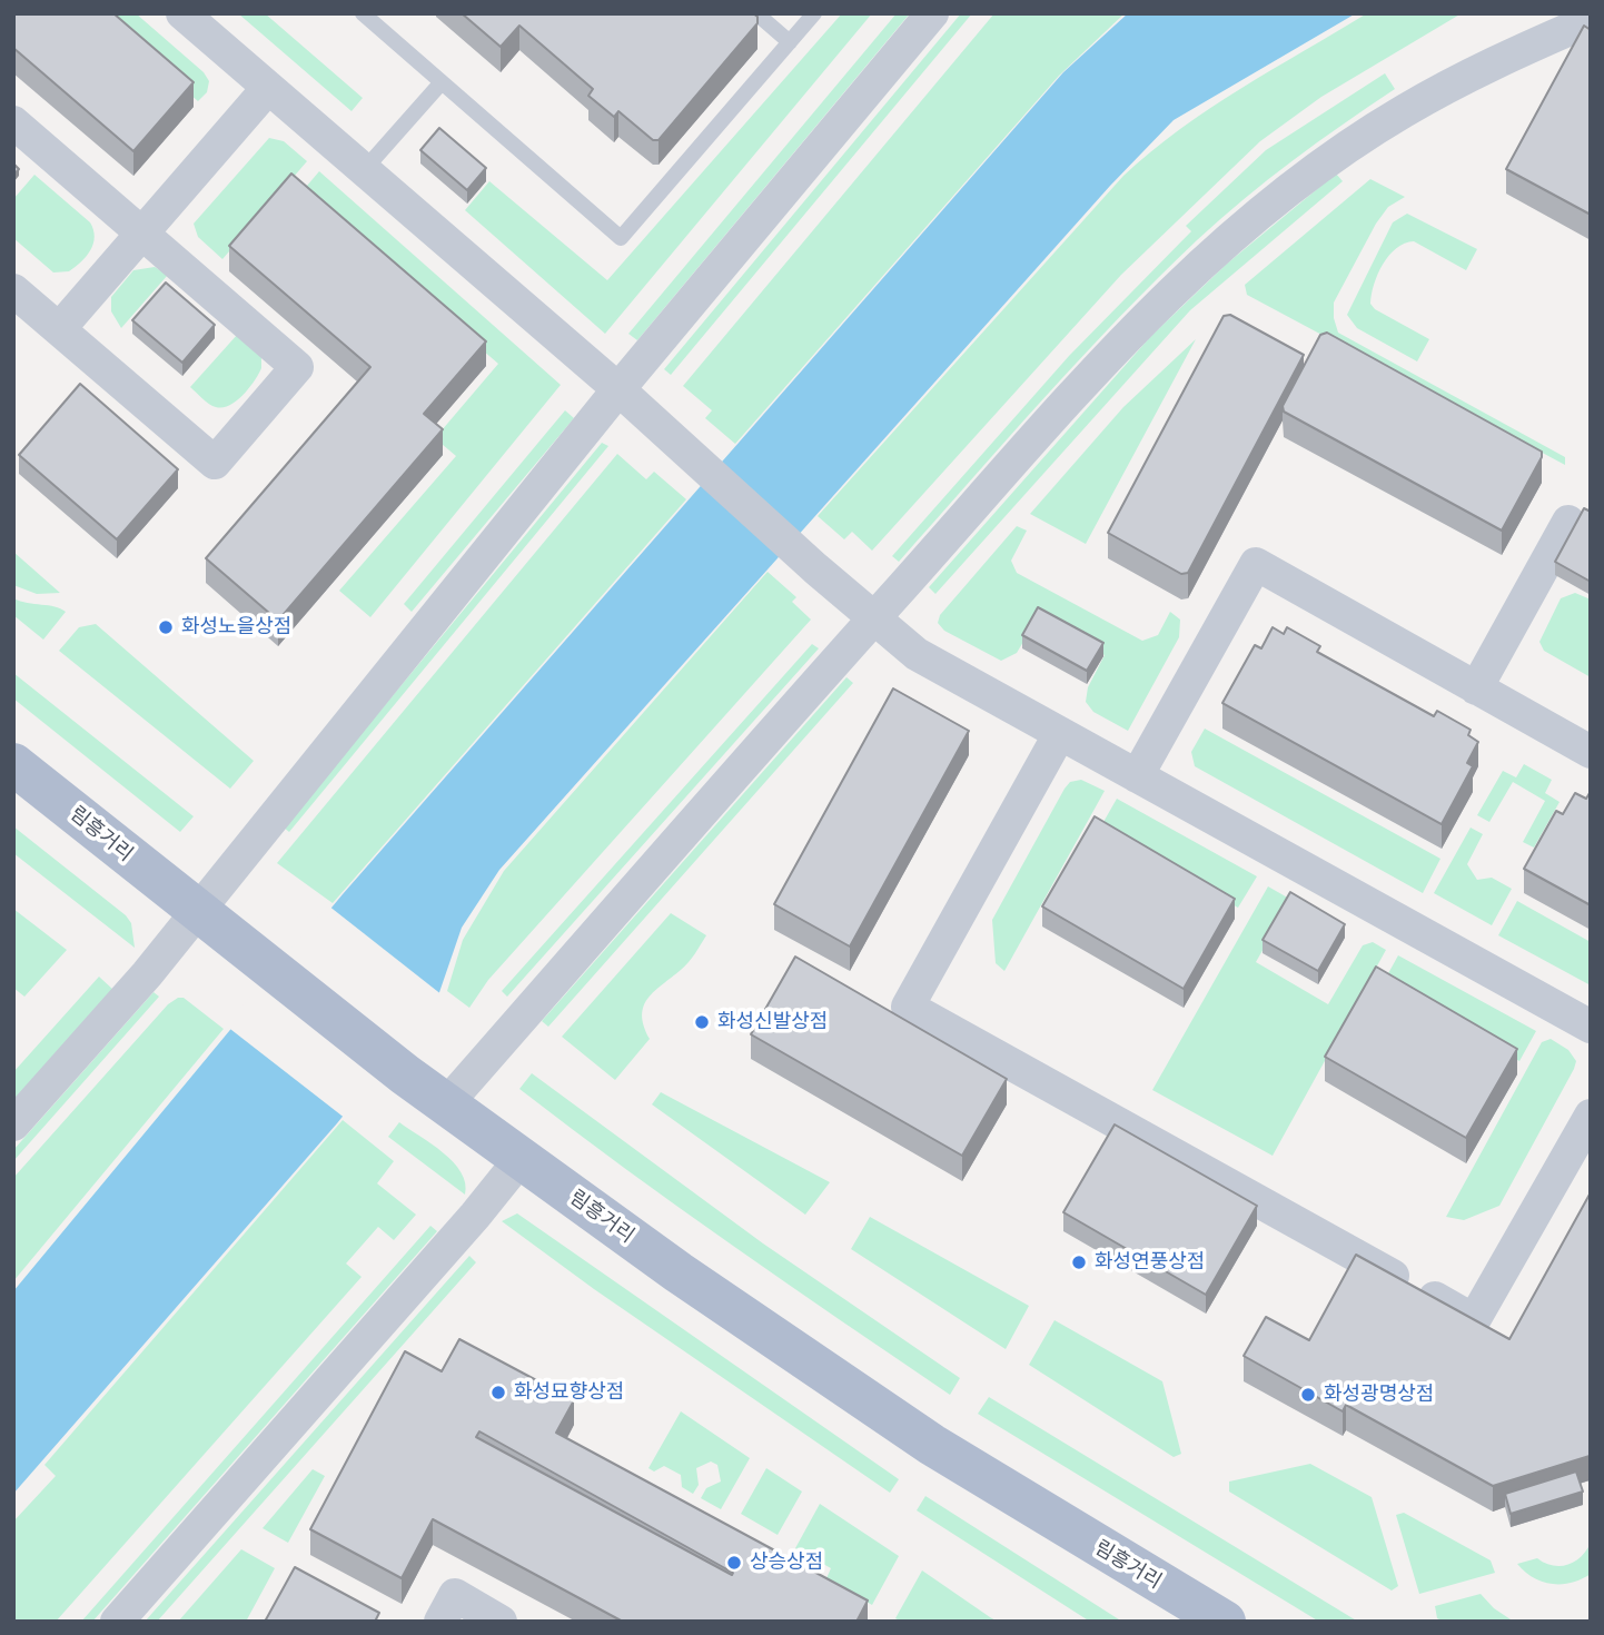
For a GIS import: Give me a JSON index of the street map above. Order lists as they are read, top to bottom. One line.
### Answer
{"streets":{"main road":["림흥거리"]},"places":["화성노을상점","화성신발상점","화성연풍상점","화성묘향상점","화성광명상점","상승상점"]}
